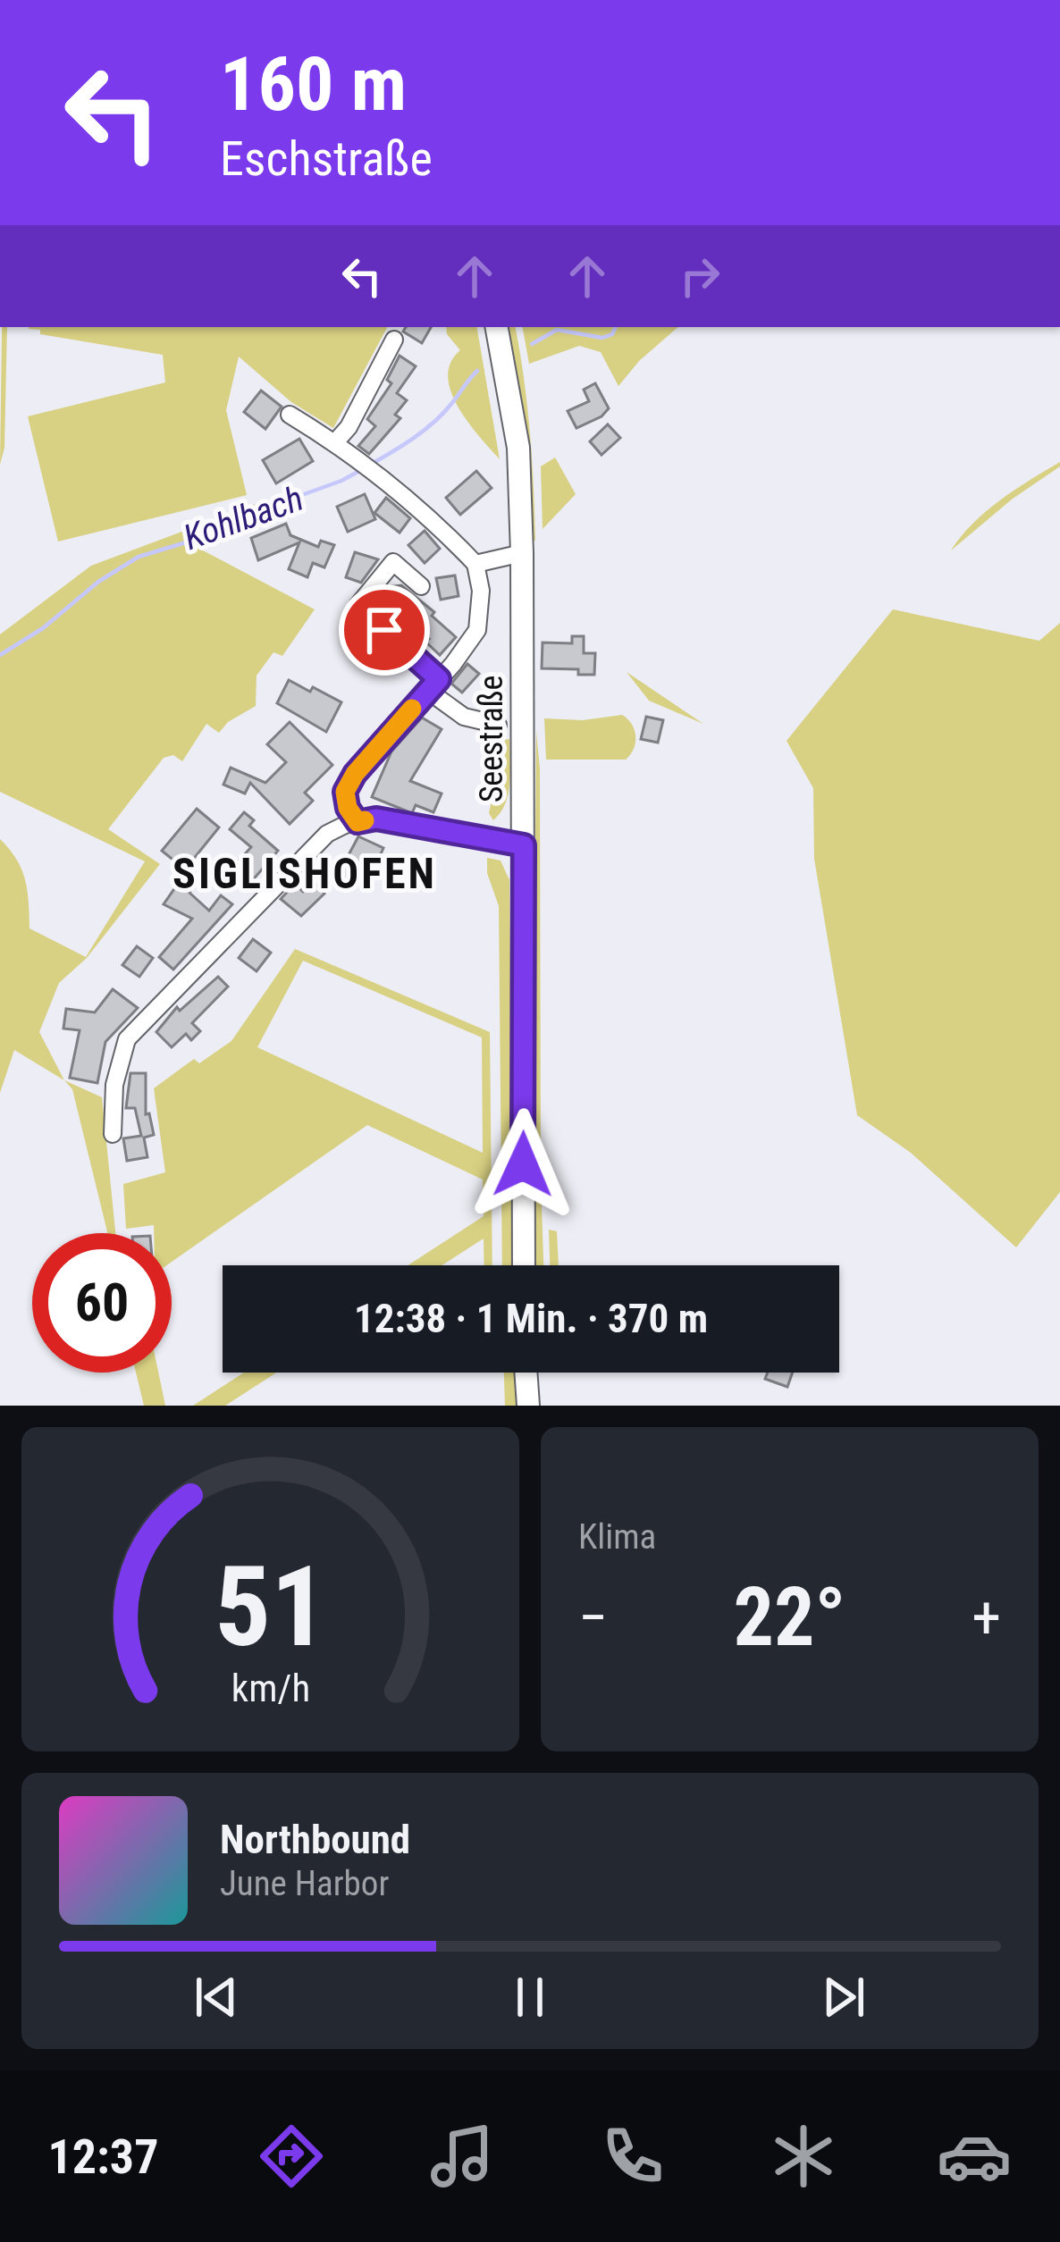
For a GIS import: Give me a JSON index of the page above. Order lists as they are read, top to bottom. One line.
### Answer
{"streets":{"main road":["Seestraße"]},"districts":["SIGLISHOFEN"],"water":["Kohlbach"],"page":{"turn":["160 m","Eschstraße"],"limit":"60","trip":"12:38 · 1 Min. · 370 m","tile":"Klima","heat":["−","22°","+"],"song":["Northbound","June Harbor"],"tabs":"12:37","gauge":["51","km/h"]}}
